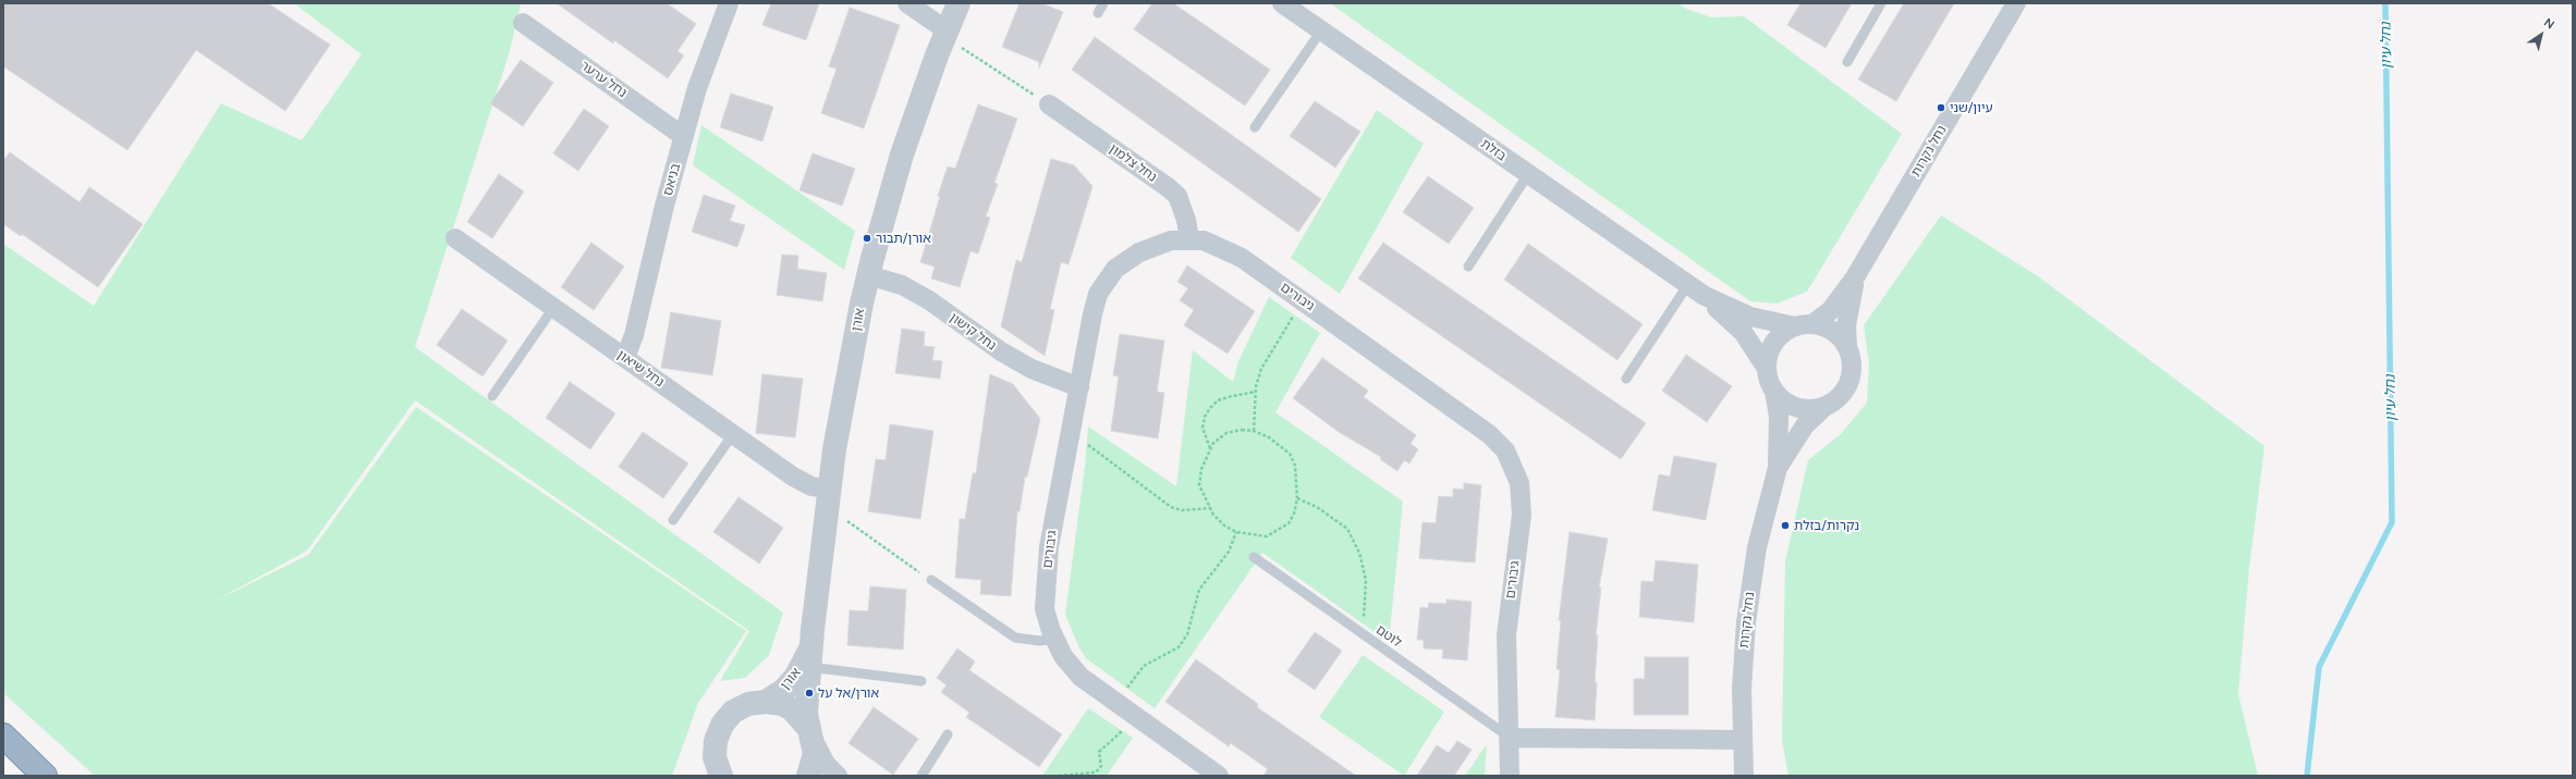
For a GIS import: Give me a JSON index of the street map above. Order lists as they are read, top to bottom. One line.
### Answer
{"streets":{"street":["נחל ערער","בזלת","נחל נקרות","נחל צלמון","בניאס","גיבורים","אורן","נחל קישון","נחל שיאון"],"lane":["לוטם"]},"crossings":[["נחל ערער","בניאס"],["בזלת","נחל נקרות"],["נחל צלמון","גיבורים"],["בניאס","נחל שיאון"],["גיבורים","נחל קישון"],["גיבורים","לוטם"],["אורן","נחל קישון"],["אורן","נחל שיאון"]],"water":["נחל עיון"],"places":["עיון/שני","אורן/תבור","נקרות/בזלת","אורן/אל על"],"north":"top right"}
